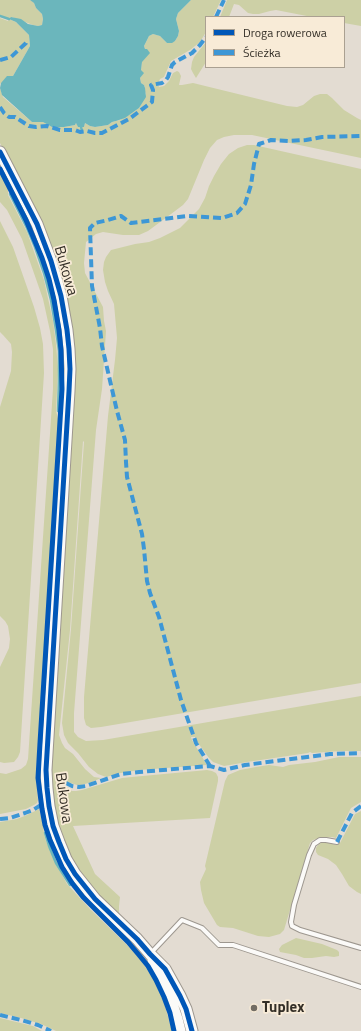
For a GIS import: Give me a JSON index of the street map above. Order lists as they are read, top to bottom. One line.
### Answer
{"streets":{"street":["Bukowa"]},"places":["Tuplex"],"legend":["Droga rowerowa","Ścieżka"]}
